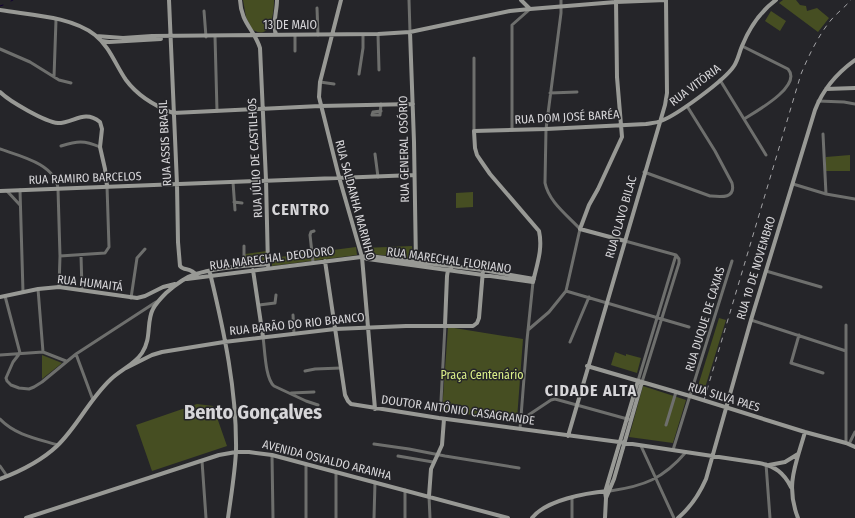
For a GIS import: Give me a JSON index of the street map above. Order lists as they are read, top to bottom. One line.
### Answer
{"streets":{"main road":["13 DE MAIO","RUA VITÓRIA","RUA DOM JOSÉ BARÉA","RUA ASSIS BRASIL","RUA GENERAL OSÓRIO","RUA JÚLIO DE CASTILHOS","RUA RAMIRO BARCELOS","RUA SALDANHA MARINHO","RUA OLAVO BILAC","RUA MARECHAL DEODORO","RUA MARECHAL FLORIANO","RUA 10 DE NOVEMBRO","RUA HUMAITÁ","RUA BARÃO DO RIO BRANCO","RUA SILVA PAES","DOUTOR ANTÔNIO CASAGRANDE","AVENIDA OSVALDO ARANHA"],"street":["RUA DUQUE DE CAXIAS"]},"crossings":[["13 DE MAIO","RUA ASSIS BRASIL"],["13 DE MAIO","RUA GENERAL OSÓRIO"],["13 DE MAIO","RUA JÚLIO DE CASTILHOS"],["13 DE MAIO","RUA SALDANHA MARINHO"],["13 DE MAIO","RUA OLAVO BILAC"],["RUA VITÓRIA","RUA DOM JOSÉ BARÉA"],["RUA VITÓRIA","RUA OLAVO BILAC"],["RUA DOM JOSÉ BARÉA","RUA OLAVO BILAC"],["RUA ASSIS BRASIL","RUA RAMIRO BARCELOS"],["RUA ASSIS BRASIL","RUA MARECHAL DEODORO"],["RUA GENERAL OSÓRIO","RUA RAMIRO BARCELOS"],["RUA GENERAL OSÓRIO","RUA MARECHAL FLORIANO"],["RUA JÚLIO DE CASTILHOS","RUA RAMIRO BARCELOS"],["RUA JÚLIO DE CASTILHOS","RUA MARECHAL DEODORO"],["RUA RAMIRO BARCELOS","RUA SALDANHA MARINHO"],["RUA SALDANHA MARINHO","RUA MARECHAL DEODORO"],["RUA SALDANHA MARINHO","RUA MARECHAL FLORIANO"],["RUA SALDANHA MARINHO","RUA BARÃO DO RIO BRANCO"],["RUA SALDANHA MARINHO","DOUTOR ANTÔNIO CASAGRANDE"],["RUA OLAVO BILAC","RUA SILVA PAES"],["RUA OLAVO BILAC","DOUTOR ANTÔNIO CASAGRANDE"],["RUA MARECHAL DEODORO","RUA MARECHAL FLORIANO"],["RUA MARECHAL DEODORO","RUA HUMAITÁ"],["RUA MARECHAL FLORIANO","RUA BARÃO DO RIO BRANCO"],["RUA 10 DE NOVEMBRO","RUA SILVA PAES"],["RUA 10 DE NOVEMBRO","DOUTOR ANTÔNIO CASAGRANDE"],["RUA DUQUE DE CAXIAS","RUA SILVA PAES"],["RUA DUQUE DE CAXIAS","DOUTOR ANTÔNIO CASAGRANDE"]],"districts":["CENTRO","CIDADE ALTA","Bento Gonçalves"],"parks":["Praça Centenário"]}
